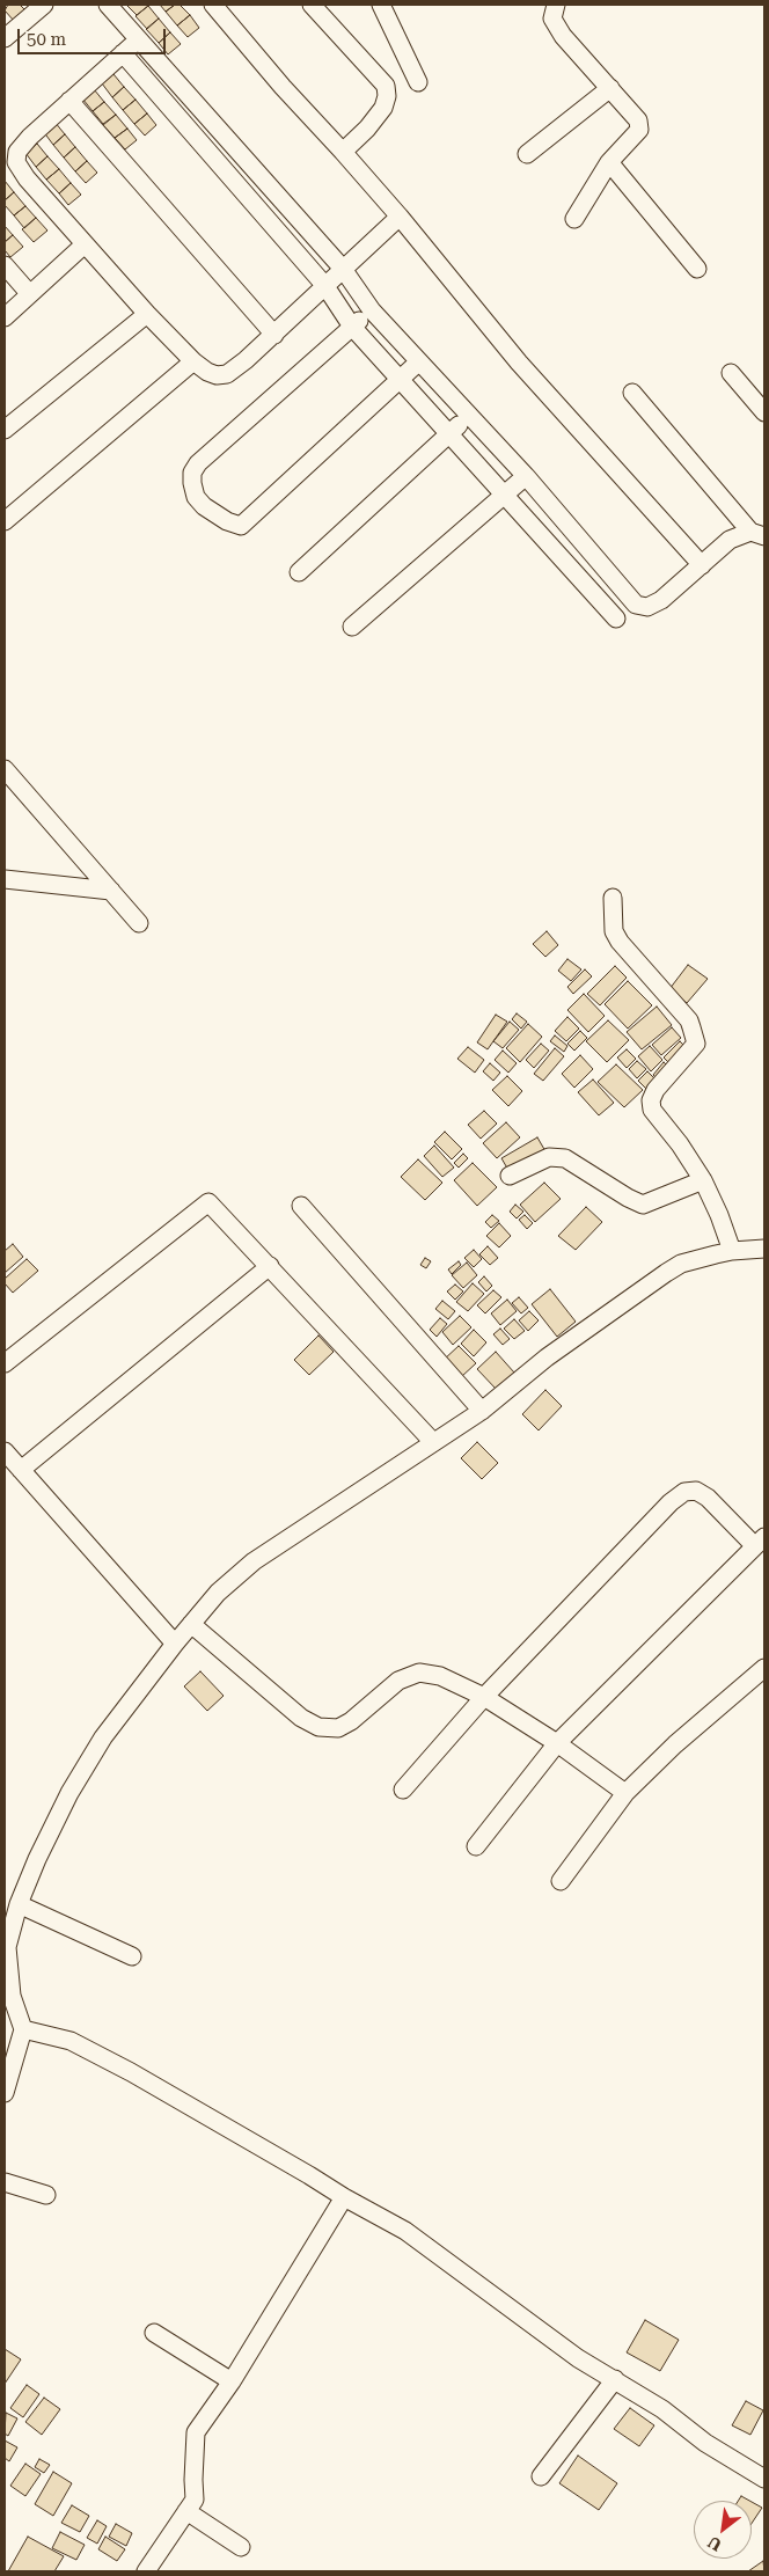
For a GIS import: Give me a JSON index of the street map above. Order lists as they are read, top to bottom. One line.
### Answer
{"scale_bar":"50 m","north":"bottom left"}
